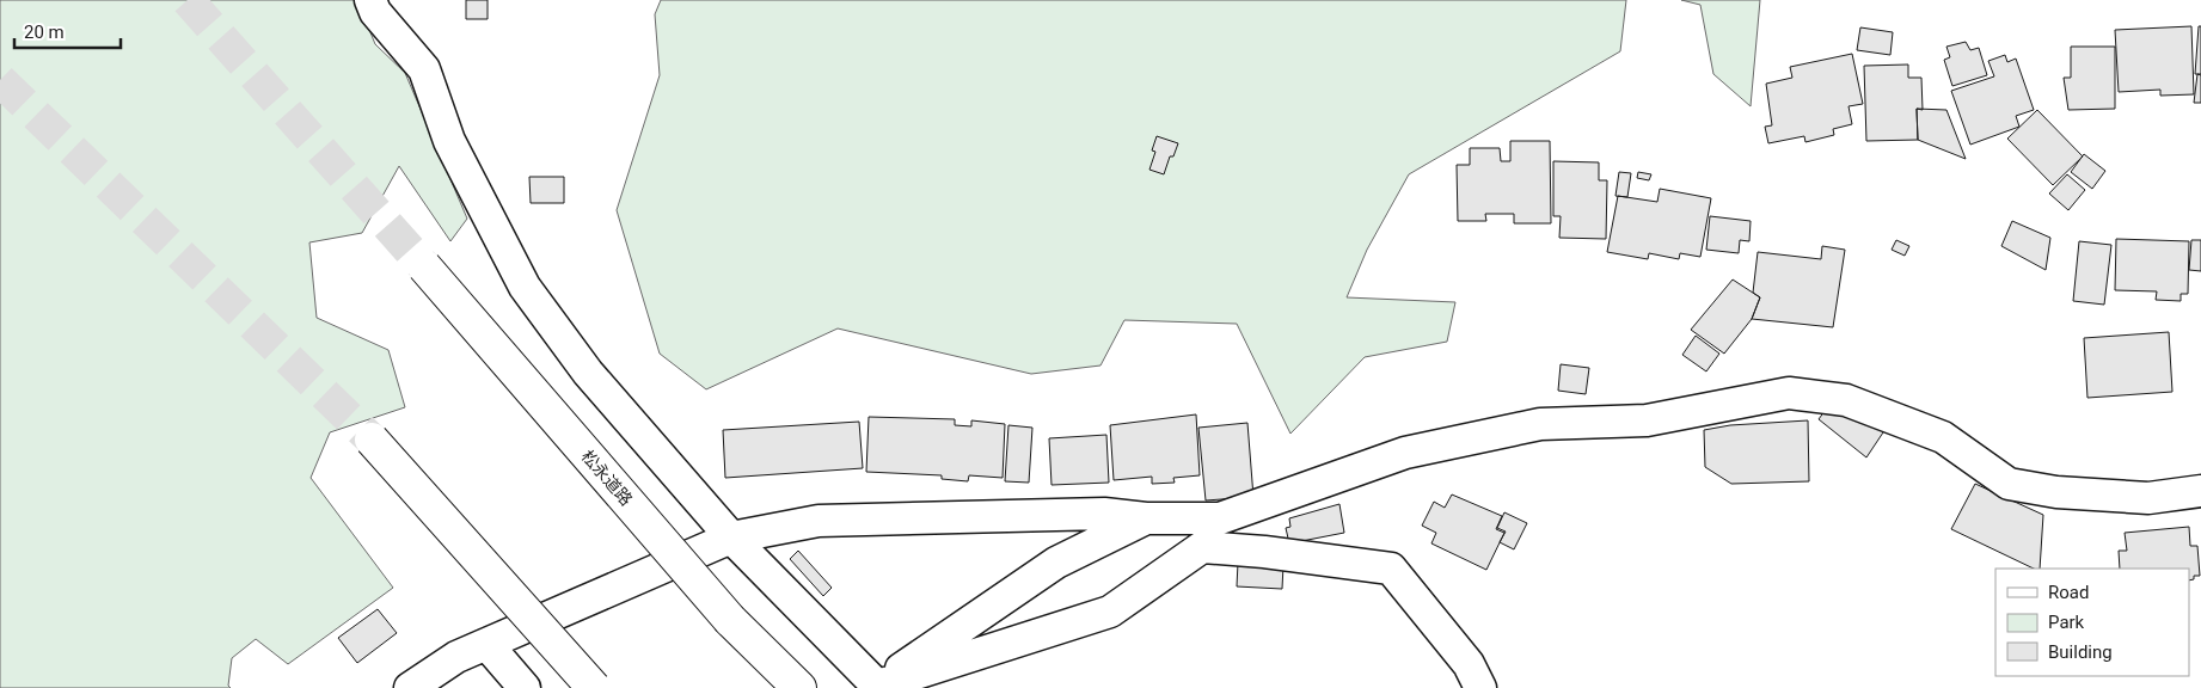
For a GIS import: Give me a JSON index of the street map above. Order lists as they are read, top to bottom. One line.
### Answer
{"streets":{"highway":["松永道路"]},"legend":["Road","Park","Building"],"scale_bar":"20 m"}
